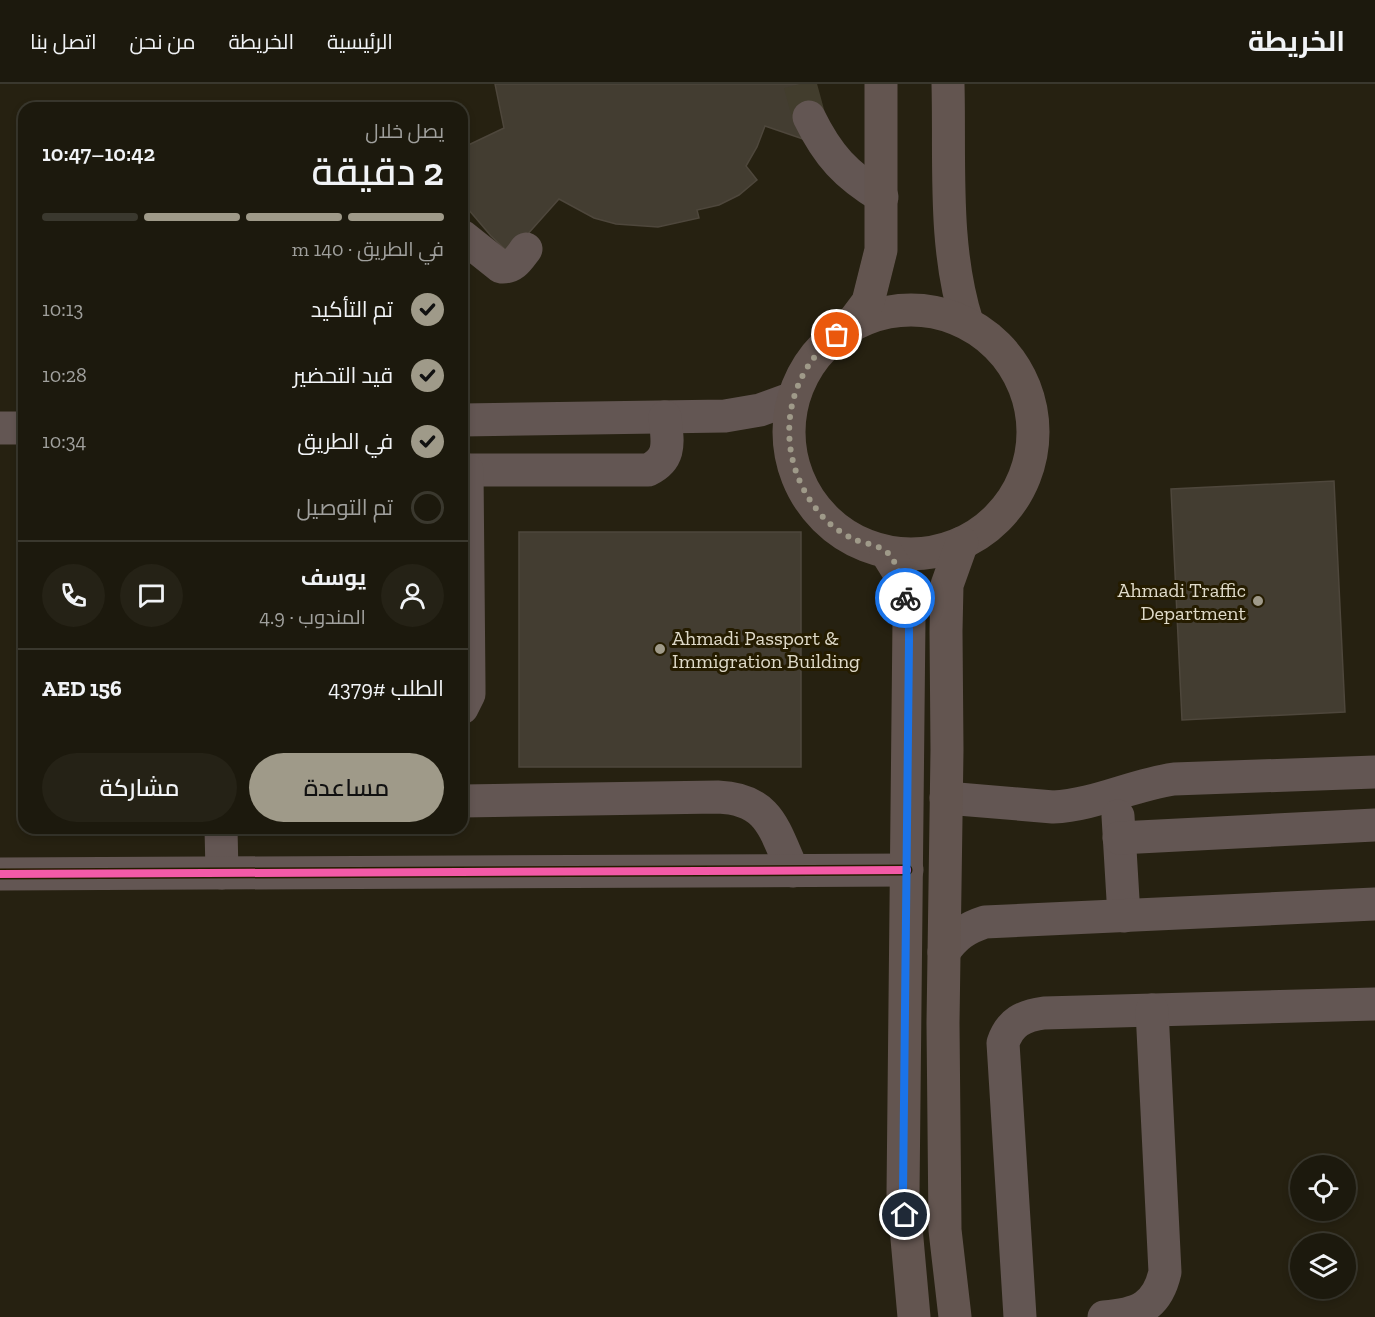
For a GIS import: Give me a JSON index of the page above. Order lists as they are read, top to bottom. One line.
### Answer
{"places":["Ahmadi Traffic Department","Ahmadi Passport & Immigration Building"],"page":{"header":"الخريطة","nav":["الرئيسية","الخريطة","من نحن","اتصل بنا"],"heading":["2 دقيقة","يصل خلال","10:42–10:47"],"panel":["يوسف","المندوب · 4.9","الطلب #4379","AED 156"],"bar":"في الطريق · 140 m","list":[["تم التأكيد","10:13"],["قيد التحضير","10:28"],["في الطريق","10:34"],"تم التوصيل"],"buttons":["مساعدة","مشاركة"]}}
